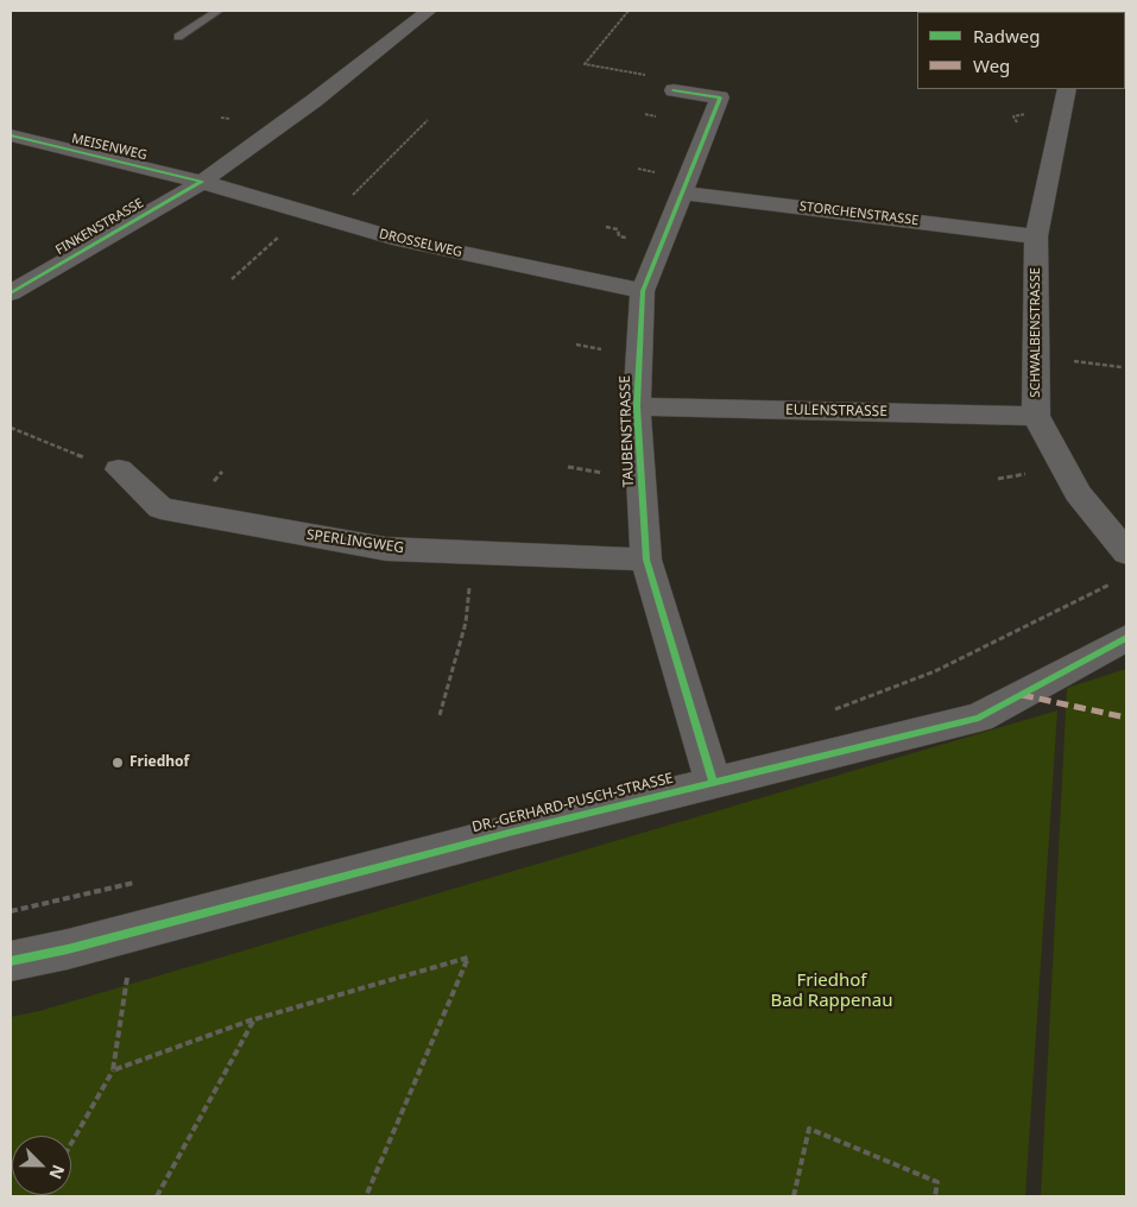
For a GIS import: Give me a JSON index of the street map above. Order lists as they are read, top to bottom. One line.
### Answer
{"streets":{"street":["MEISENWEG","STORCHENSTRASSE","FINKENSTRASSE","DROSSELWEG","SCHWALBENSTRASSE","EULENSTRASSE","TAUBENSTRASSE","SPERLINGWEG","DR.-GERHARD-PUSCH-STRASSE"]},"crossings":[["MEISENWEG","FINKENSTRASSE"],["MEISENWEG","DROSSELWEG"],["STORCHENSTRASSE","SCHWALBENSTRASSE"],["STORCHENSTRASSE","TAUBENSTRASSE"],["FINKENSTRASSE","DROSSELWEG"],["DROSSELWEG","TAUBENSTRASSE"],["SCHWALBENSTRASSE","EULENSTRASSE"],["EULENSTRASSE","TAUBENSTRASSE"],["TAUBENSTRASSE","SPERLINGWEG"],["TAUBENSTRASSE","DR.-GERHARD-PUSCH-STRASSE"]],"parks":["Friedhof Bad Rappenau"],"places":["Friedhof"],"legend":["Radweg","Weg"],"north":"bottom right"}
